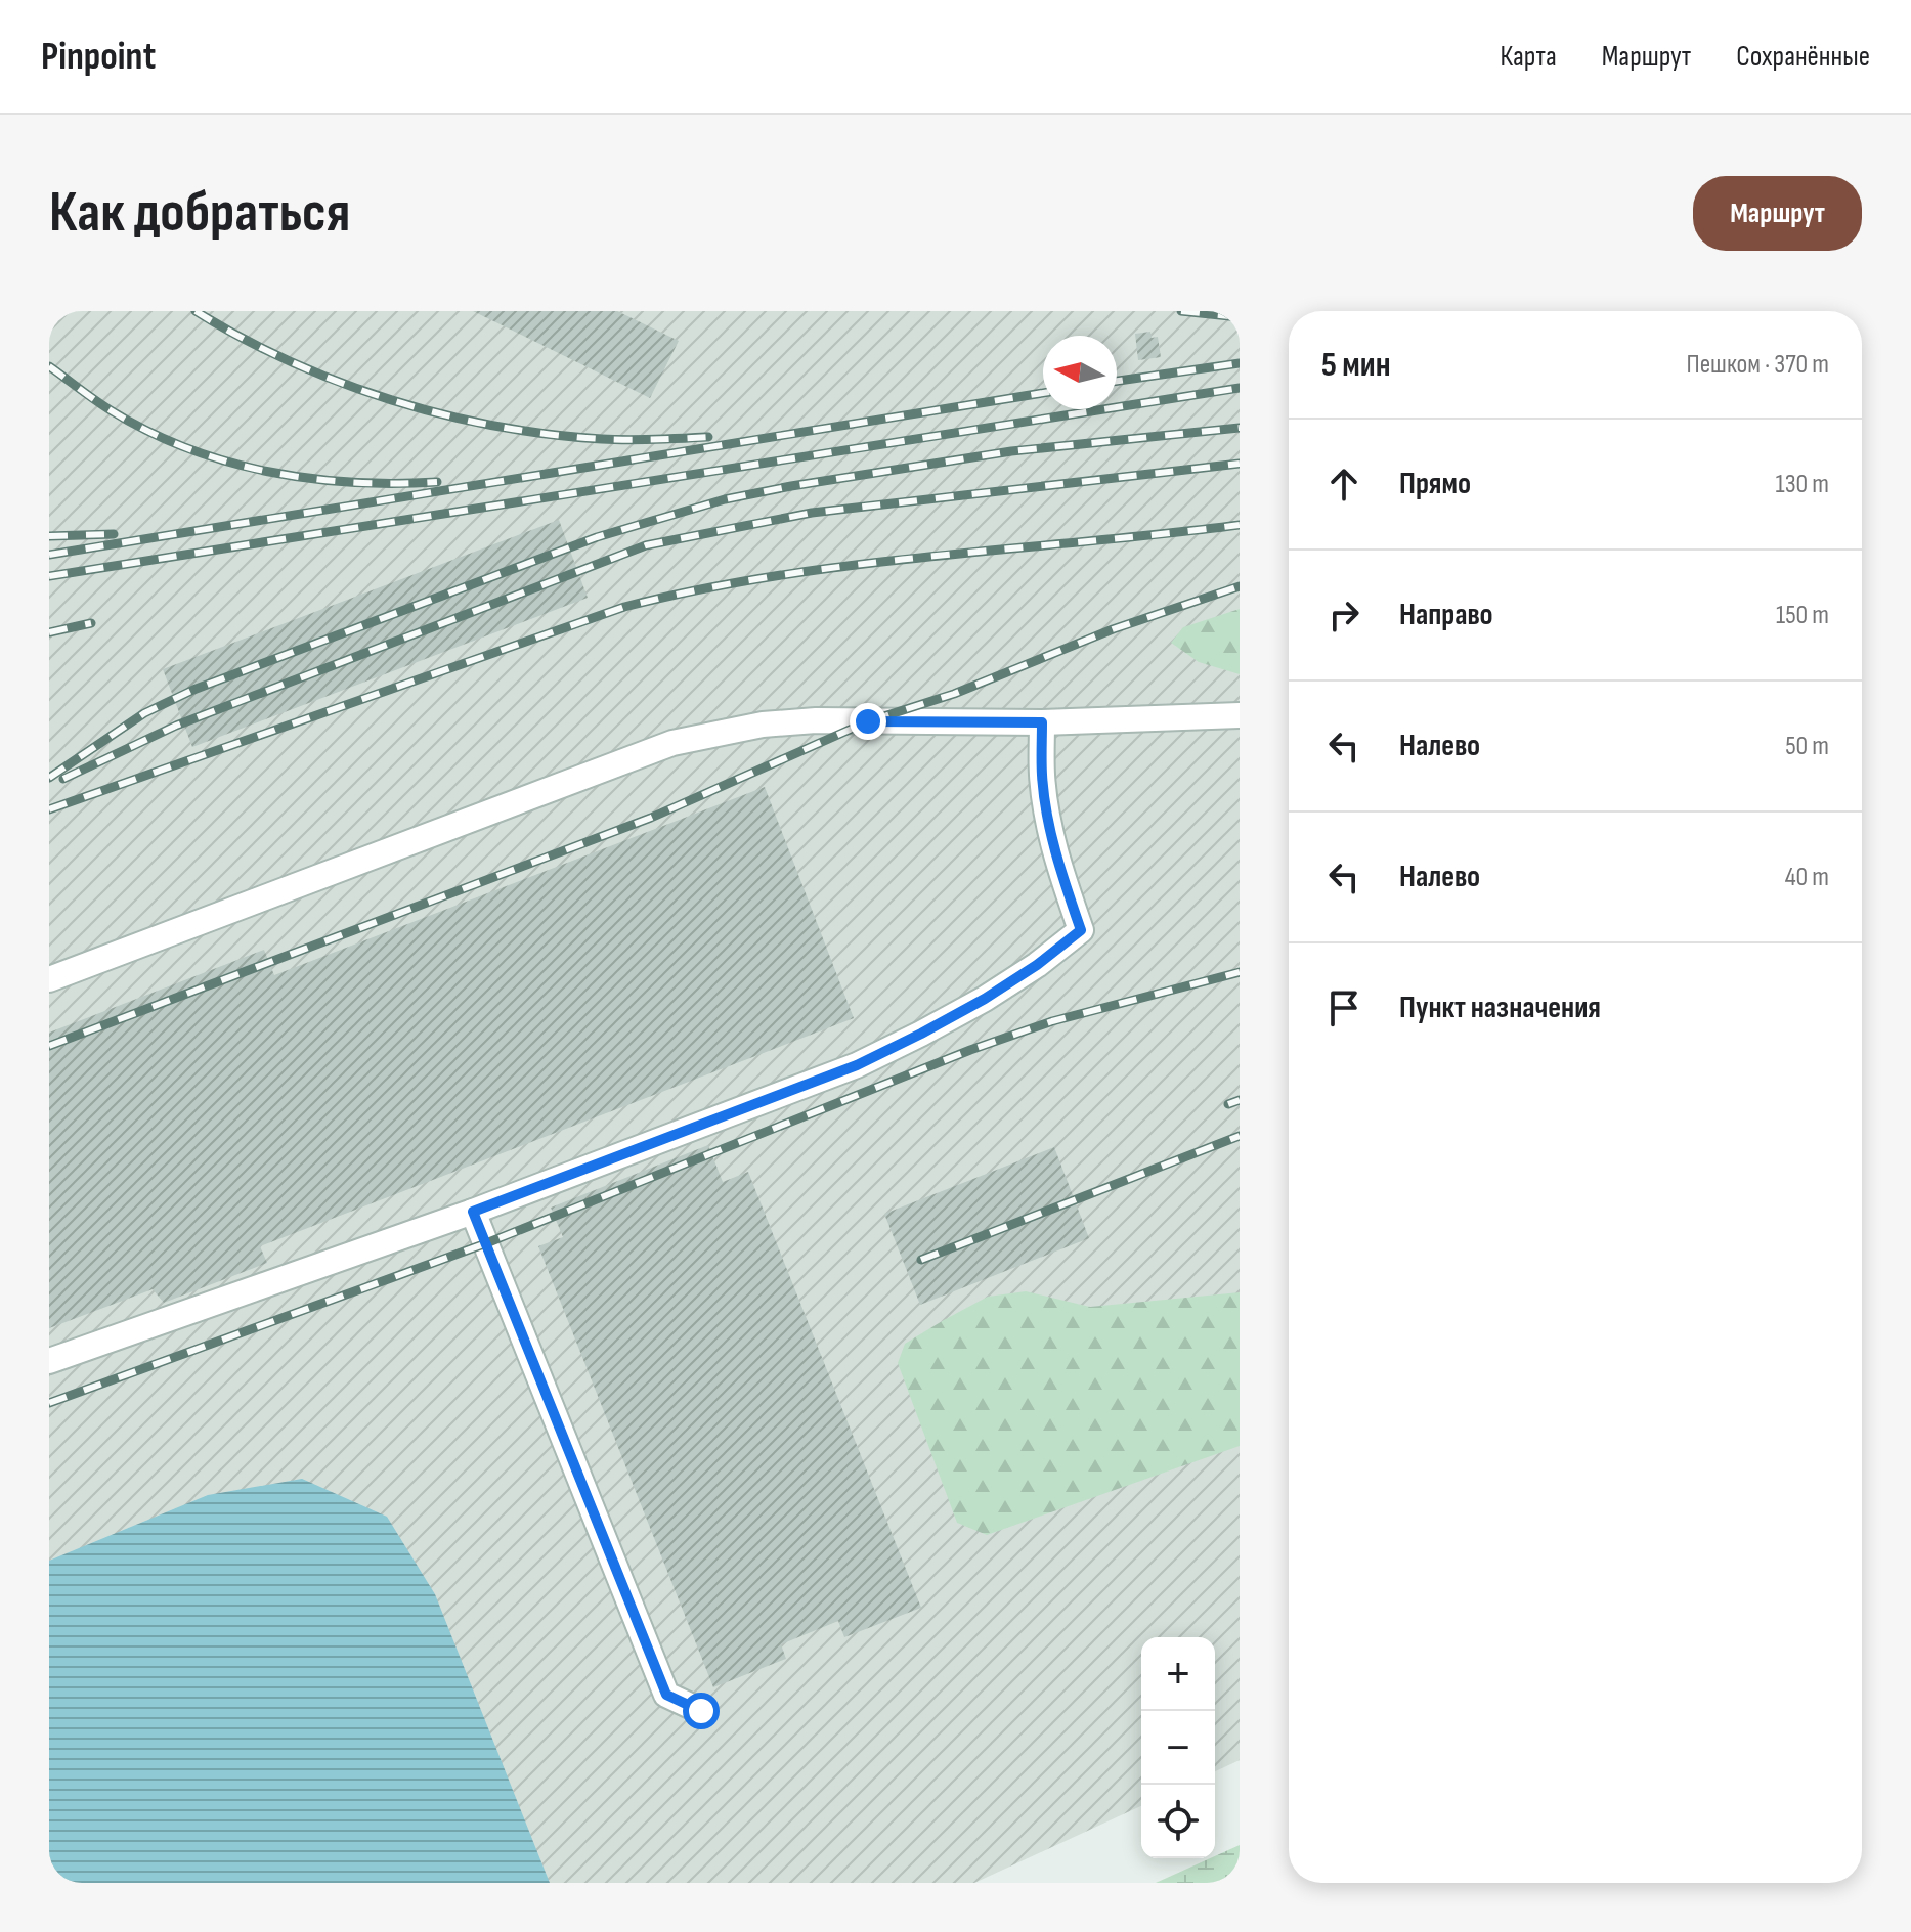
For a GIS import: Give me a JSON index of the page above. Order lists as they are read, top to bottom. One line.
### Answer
{"north":"left","page":{"header":"Pinpoint","nav":["Карта","Маршрут","Сохранённые"],"buttons":"Маршрут","title":"Как добраться","heading":["5 мин","Пешком · 370 m"],"list":[["Прямо","130 m"],["Направо","150 m"],["Налево","50 m"],["Налево","40 m"],"Пункт назначения"],"map_buttons":["+","−"]}}
